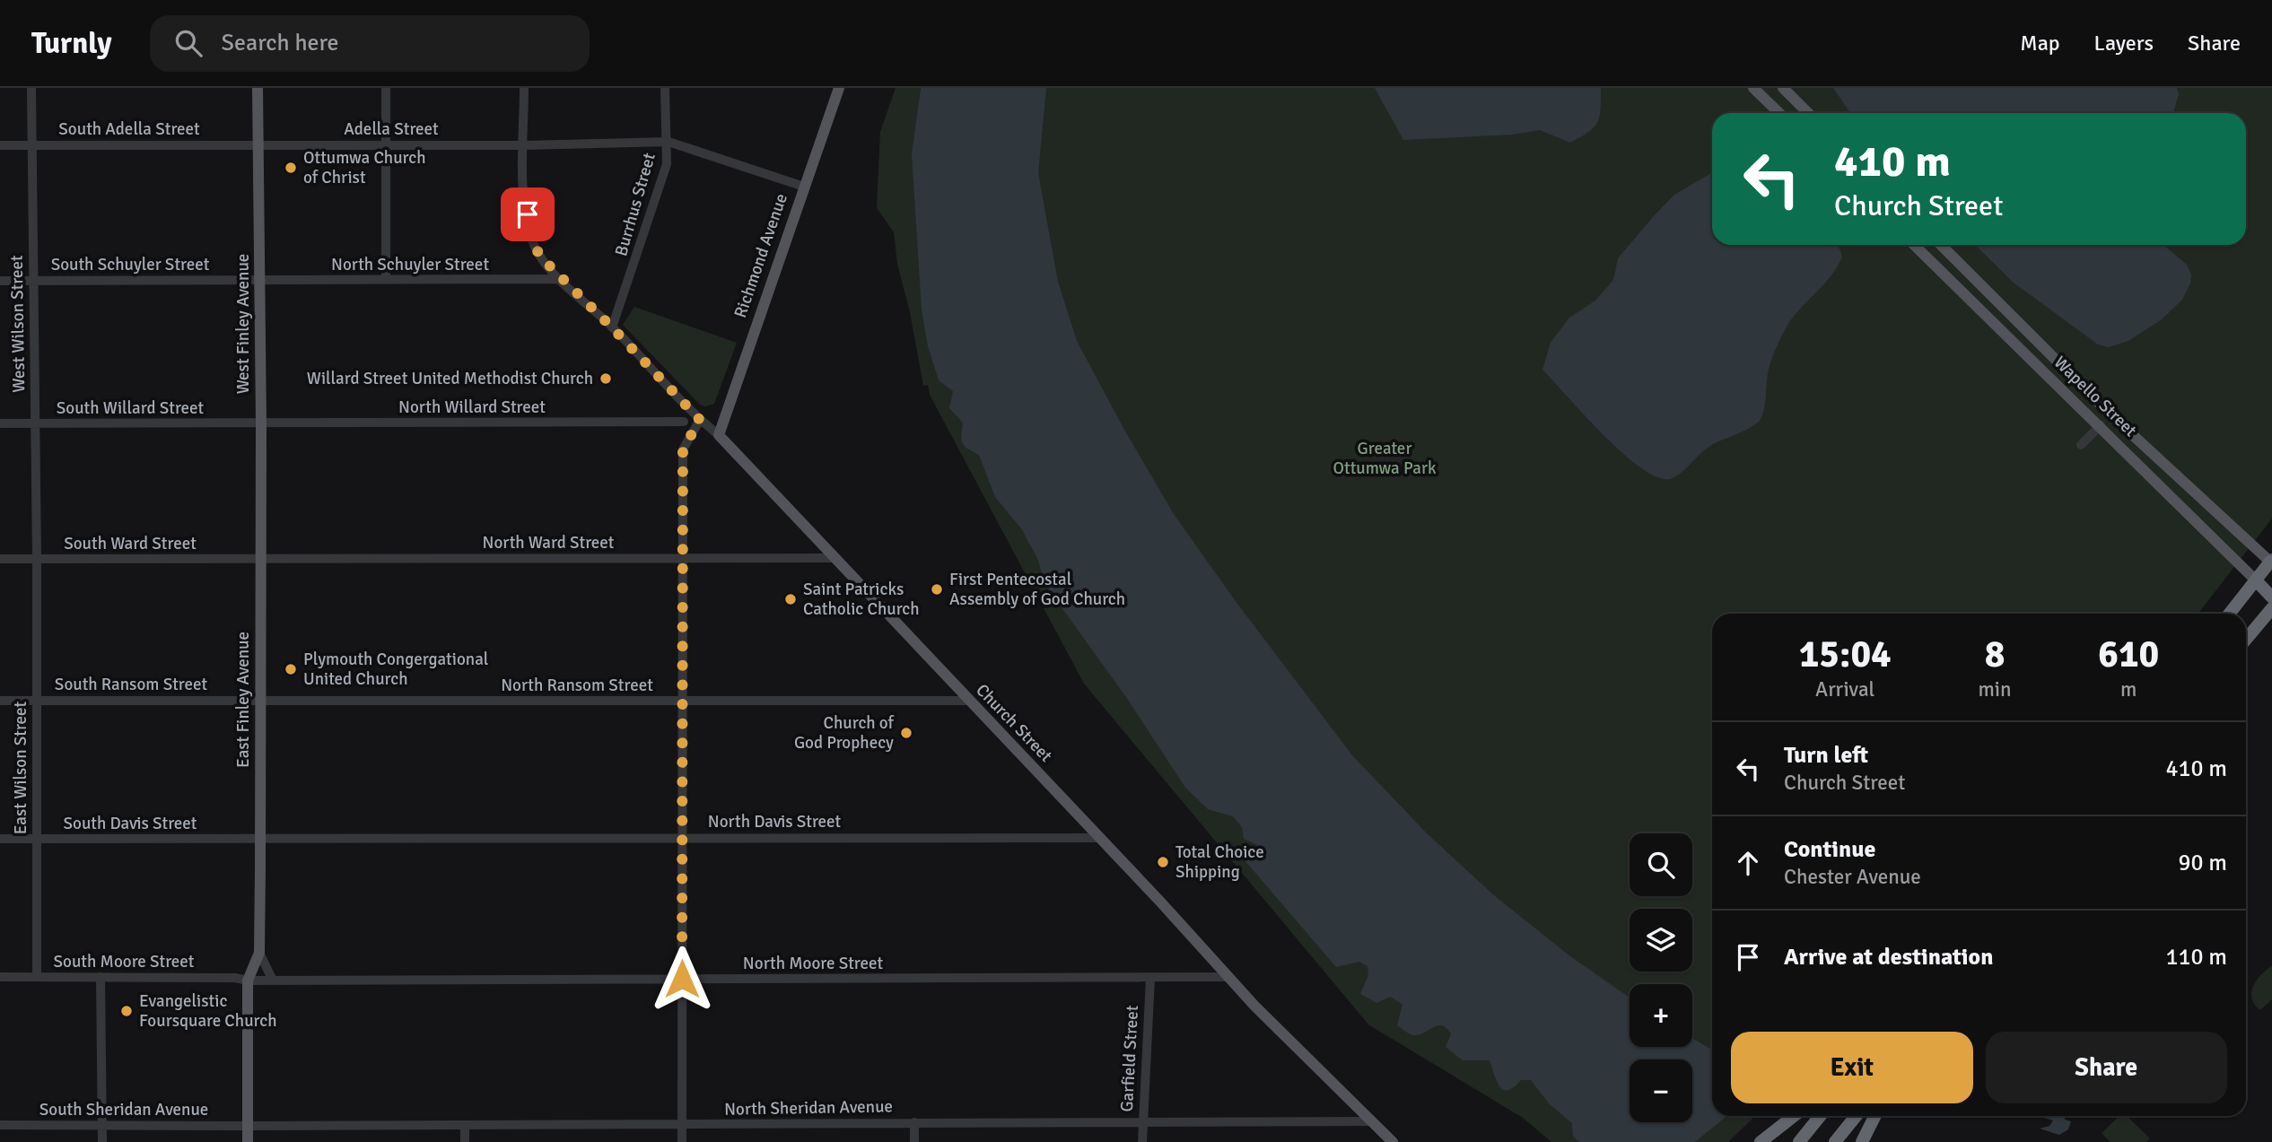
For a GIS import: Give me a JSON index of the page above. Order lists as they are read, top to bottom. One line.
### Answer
{"streets":{"main road":["Richmond Avenue","West Finley Avenue","Wapello Street","East Finley Avenue","Church Street"],"street":["South Adella Street","Adella Street","Burrhus Street","South Schuyler Street","North Schuyler Street","West Wilson Street","North Willard Street","South Willard Street","North Ward Street","South Ward Street","South Ransom Street","North Ransom Street","East Wilson Street","North Davis Street","South Davis Street","South Moore Street","North Moore Street","Garfield Street","North Sheridan Avenue","South Sheridan Avenue"]},"crossings":[["South Adella Street","Adella Street"],["South Adella Street","West Wilson Street"],["South Adella Street","West Finley Avenue"],["Adella Street","Burrhus Street"],["Adella Street","Richmond Avenue"],["Adella Street","West Finley Avenue"],["Adella Street","Church Street"],["Burrhus Street","Church Street"],["Richmond Avenue","Church Street"],["South Schuyler Street","North Schuyler Street"],["South Schuyler Street","West Wilson Street"],["South Schuyler Street","West Finley Avenue"],["North Schuyler Street","West Finley Avenue"],["North Schuyler Street","Church Street"],["West Wilson Street","South Willard Street"],["West Wilson Street","South Ward Street"],["West Wilson Street","East Wilson Street"],["West Finley Avenue","North Willard Street"],["West Finley Avenue","South Willard Street"],["West Finley Avenue","North Ward Street"],["West Finley Avenue","South Ward Street"],["West Finley Avenue","East Finley Avenue"],["North Willard Street","South Willard Street"],["North Ward Street","South Ward Street"],["North Ward Street","East Finley Avenue"],["North Ward Street","Church Street"],["South Ward Street","East Finley Avenue"],["South Ward Street","East Wilson Street"],["South Ransom Street","North Ransom Street"],["South Ransom Street","East Finley Avenue"],["South Ransom Street","East Wilson Street"],["North Ransom Street","East Finley Avenue"],["North Ransom Street","Church Street"],["East Finley Avenue","North Davis Street"],["East Finley Avenue","South Davis Street"],["Church Street","North Davis Street"],["Church Street","North Moore Street"],["Church Street","North Sheridan Avenue"],["East Wilson Street","South Davis Street"],["East Wilson Street","South Moore Street"],["North Davis Street","South Davis Street"],["South Moore Street","North Moore Street"],["North Moore Street","Garfield Street"],["Garfield Street","North Sheridan Avenue"],["North Sheridan Avenue","South Sheridan Avenue"]],"parks":["Greater Ottumwa Park"],"places":["Ottumwa Church of Christ","Willard Street United Methodist Church","First Pentecostal Assembly of God Church","Saint Patricks Catholic Church","Plymouth Congergational United Church","Church of God Prophecy","Total Choice Shipping","Evangelistic Foursquare Church"],"page":{"header":"Turnly","search":"Search here","nav":["Map","Layers","Share"],"turn":["410 m","Church Street"],"eta":["15:04","Arrival","8","min","610","m"],"list":[{"name":"Turn left","note":"Church Street","value":"410 m"},{"name":"Continue","note":"Chester Avenue","value":"90 m"},{"name":"Arrive at destination","value":"110 m"}],"map_buttons":["+","−"],"buttons":["Exit","Share"]}}
